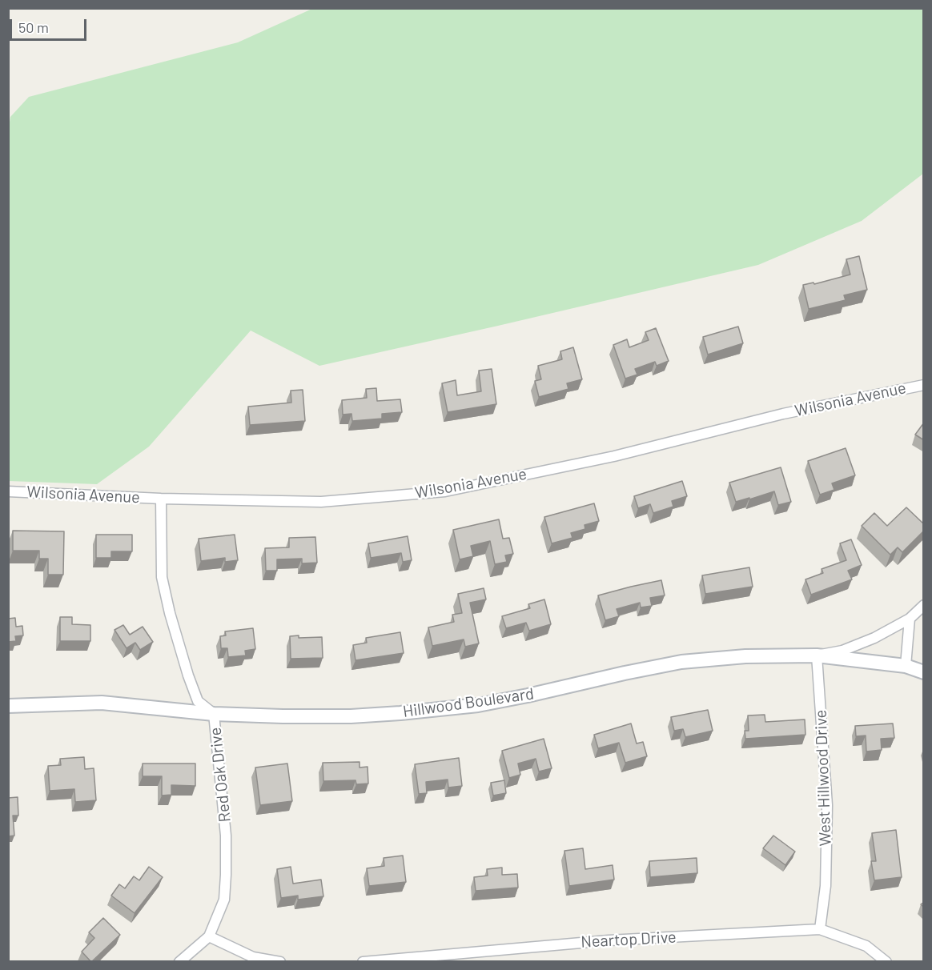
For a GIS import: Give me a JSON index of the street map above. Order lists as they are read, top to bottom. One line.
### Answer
{"streets":{"street":["Wilsonia Avenue","Hillwood Boulevard","Red Oak Drive","West Hillwood Drive","Neartop Drive"]},"crossings":[["Wilsonia Avenue","Red Oak Drive"],["Hillwood Boulevard","Red Oak Drive"],["Hillwood Boulevard","West Hillwood Drive"],["West Hillwood Drive","Neartop Drive"]],"scale_bar":"50 m"}
